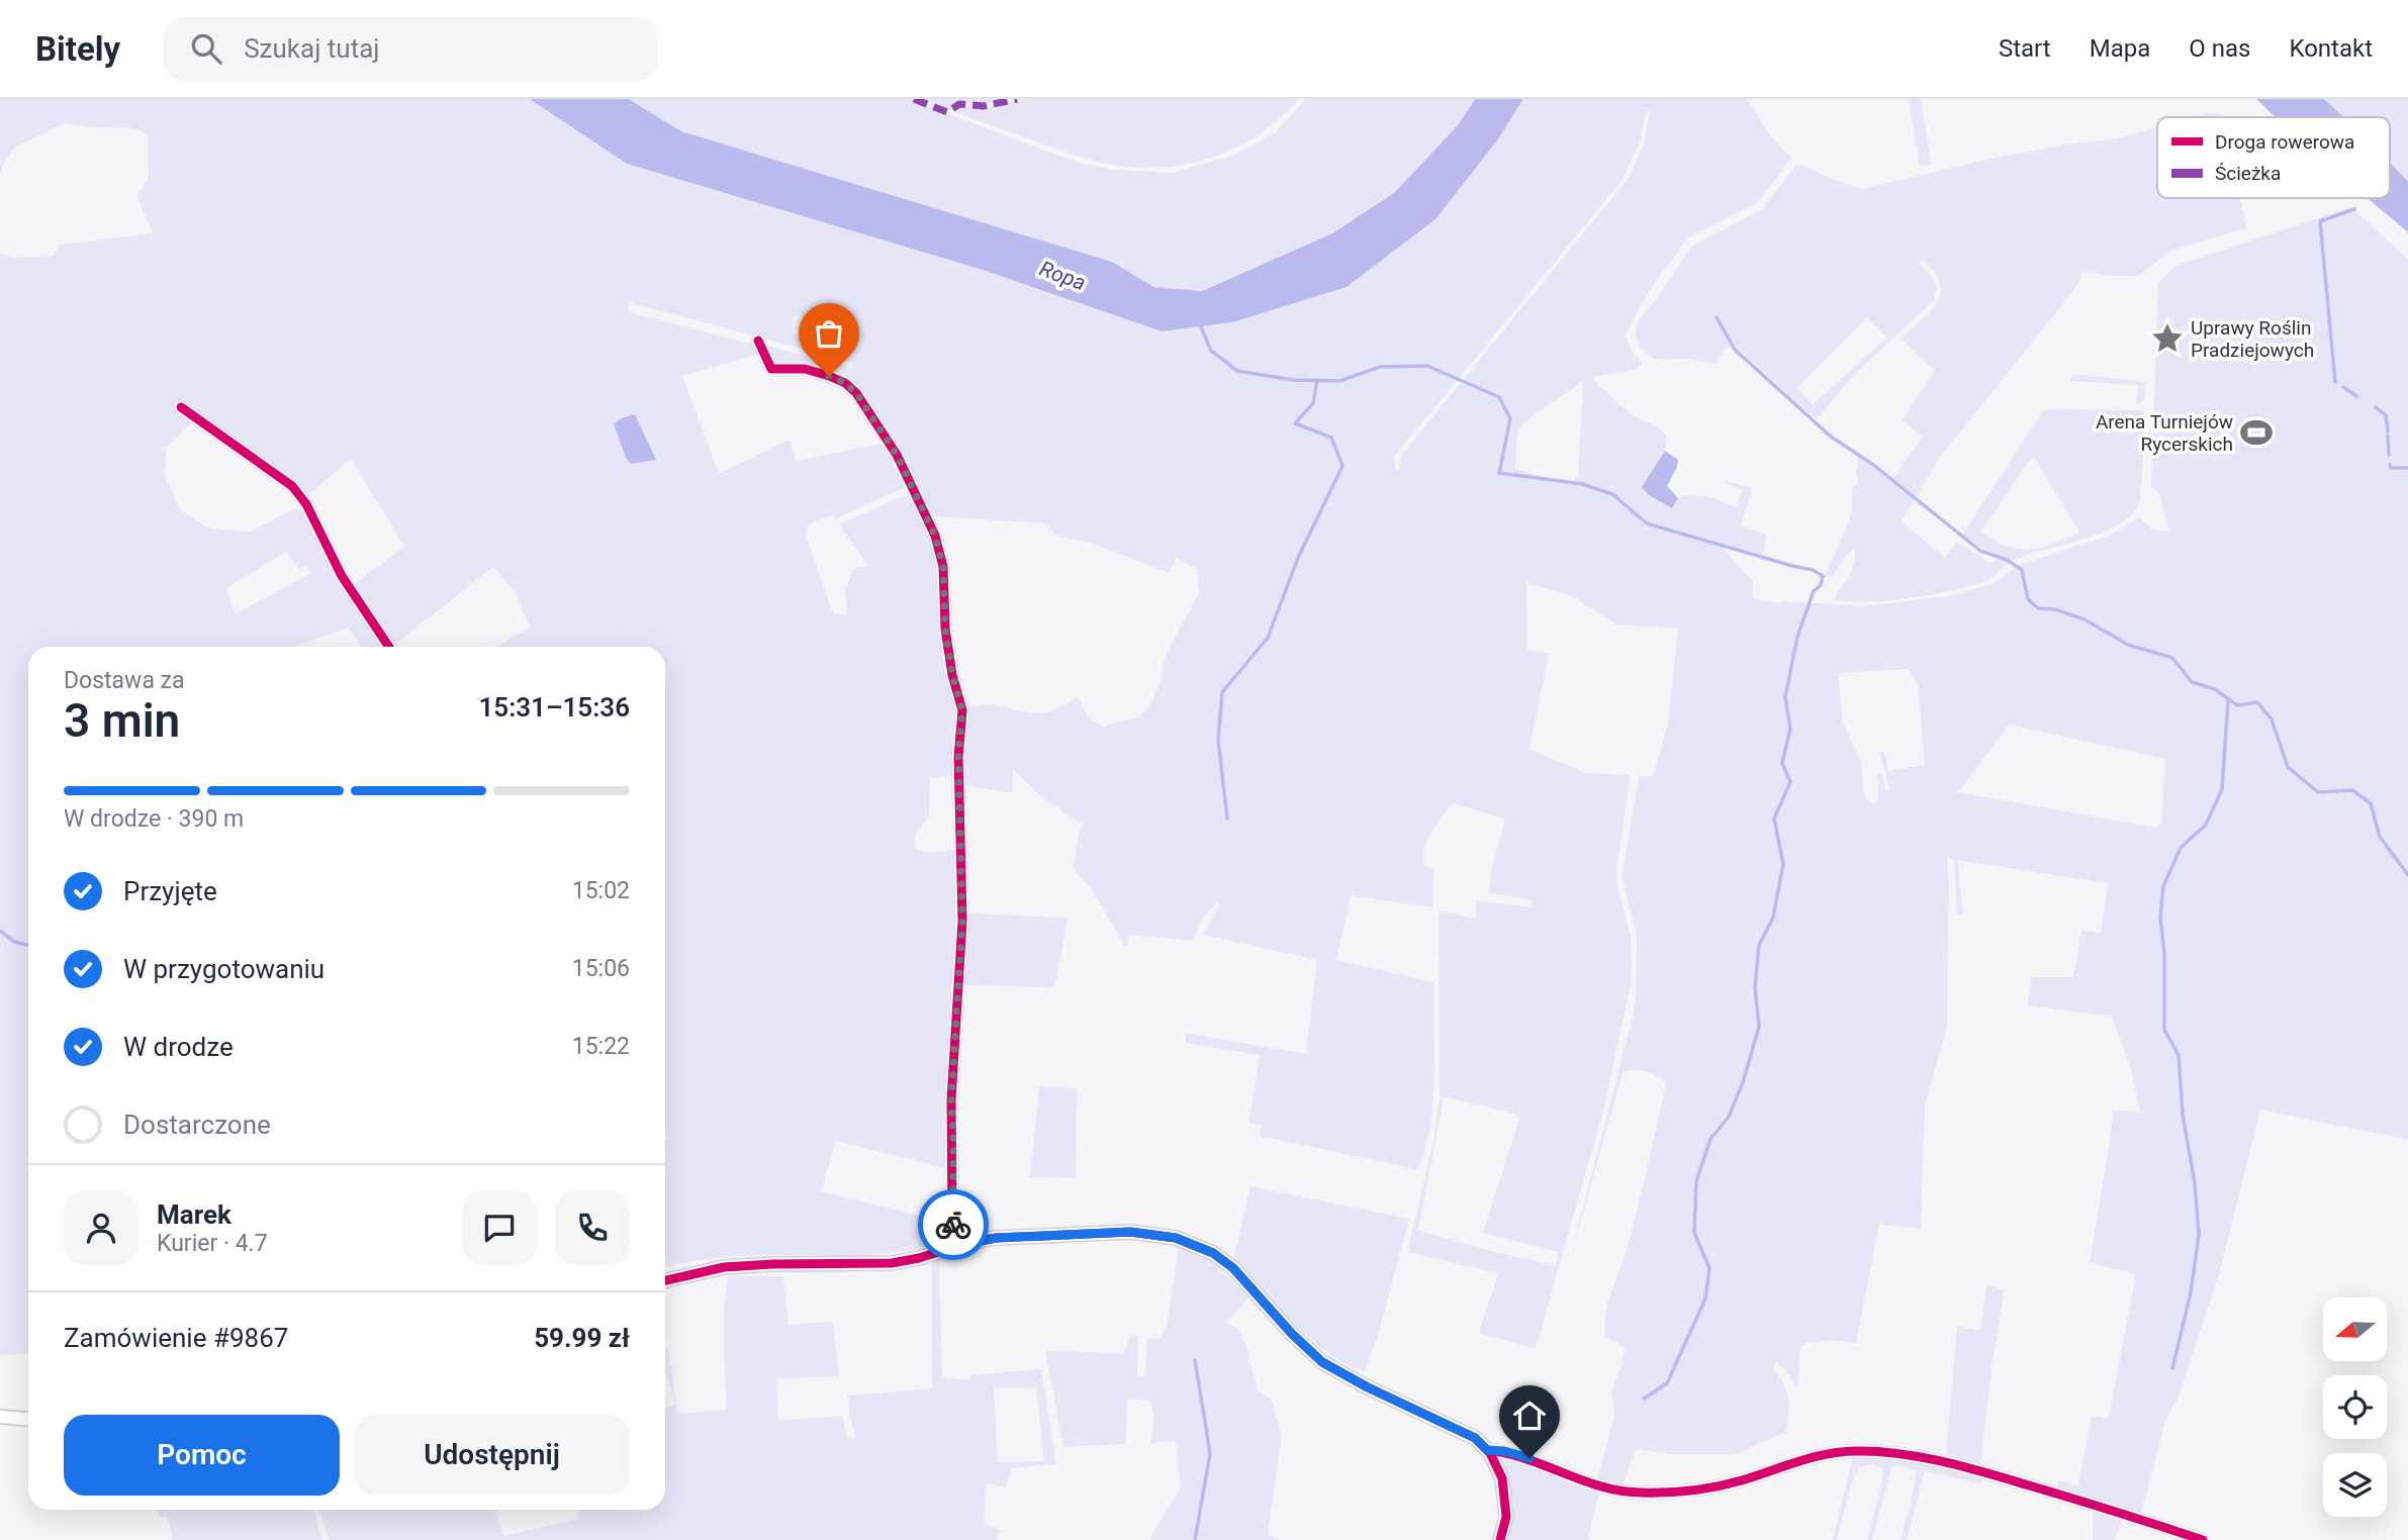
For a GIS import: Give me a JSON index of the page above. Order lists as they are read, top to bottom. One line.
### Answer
{"water":["Ropa"],"places":{"place":["Uprawy Roślin Pradziejowych"],"sports":["Arena Turniejów Rycerskich"]},"legend":["Droga rowerowa","Ścieżka"],"north":"left","page":{"header":"Bitely","search":"Szukaj tutaj","nav":["Start","Mapa","O nas","Kontakt"],"heading":["3 min","Dostawa za","15:31–15:36"],"panel":["Marek","Kurier · 4.7","Zamówienie #9867","59.99 zł"],"bar":"W drodze · 390 m","list":[["Przyjęte","15:02"],["W przygotowaniu","15:06"],["W drodze","15:22"],"Dostarczone"],"buttons":["Pomoc","Udostępnij"]}}
